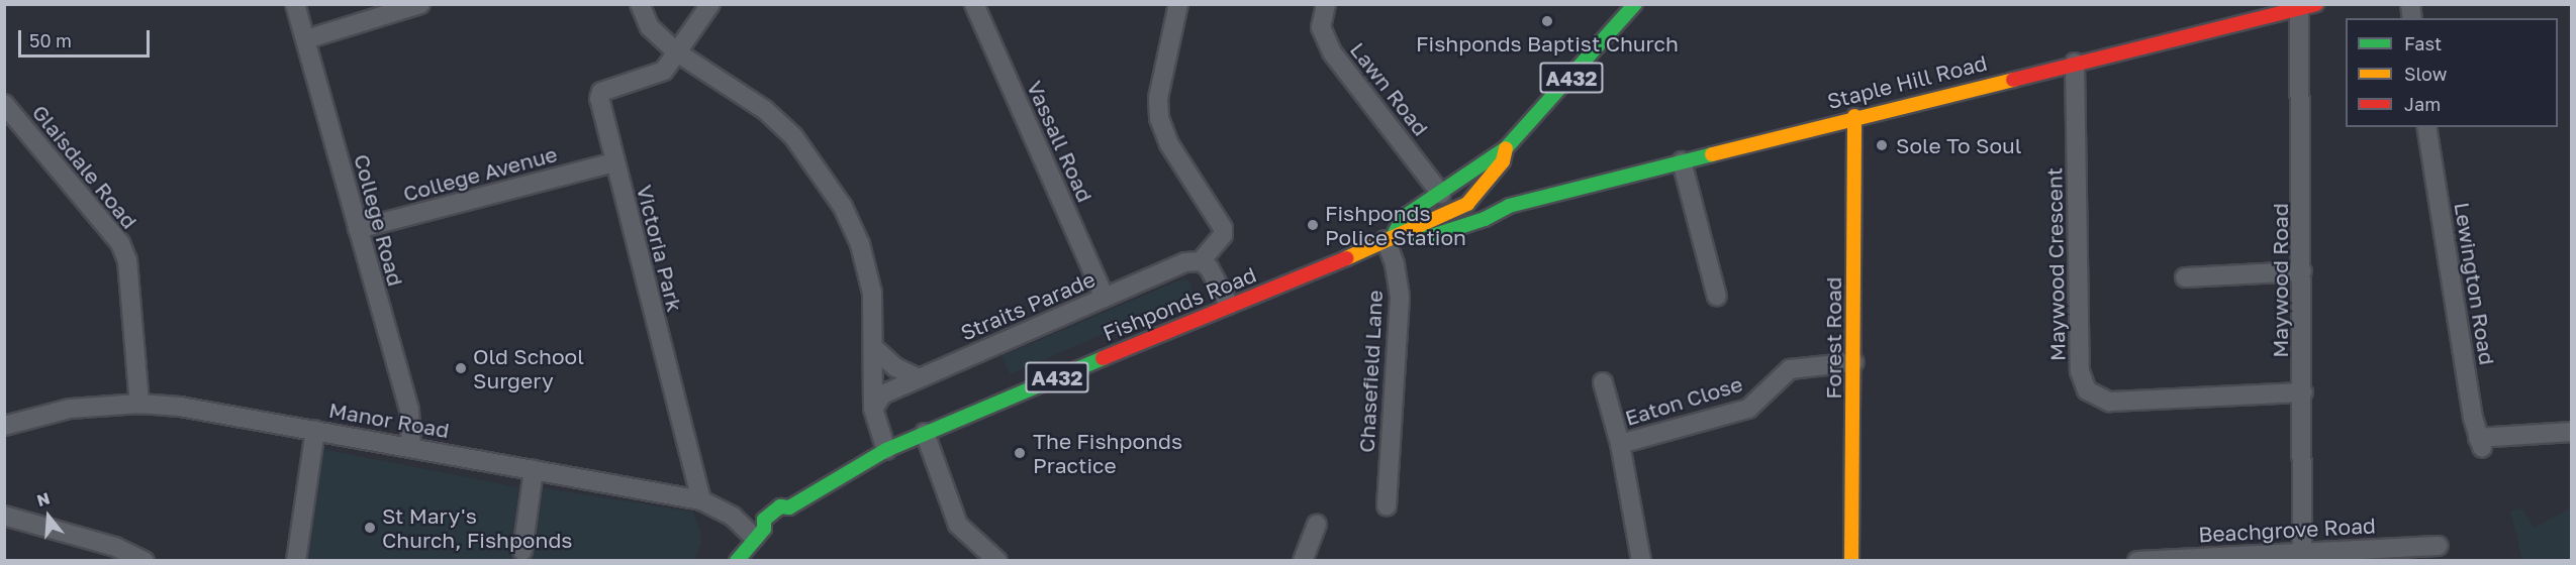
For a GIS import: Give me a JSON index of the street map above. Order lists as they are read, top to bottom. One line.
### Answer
{"streets":{"main road":["A432","Staple Hill Road","Fishponds Road","Forest Road"],"street":["Lawn Road","Vassall Road","Glaisdale Road","College Avenue","College Road","Victoria Park","Maywood Crescent","Maywood Road","Lewington Road","Straits Parade","Chasefield Lane","Eaton Close","Manor Road","Beachgrove Road"]},"crossings":[["A432","Staple Hill Road"],["A432","Lawn Road"],["A432","Fishponds Road"],["A432","Chasefield Lane"],["Staple Hill Road","Maywood Crescent"],["Staple Hill Road","Maywood Road"],["Staple Hill Road","Fishponds Road"],["Staple Hill Road","Forest Road"],["Staple Hill Road","Chasefield Lane"],["Vassall Road","Straits Parade"],["Glaisdale Road","Manor Road"],["College Avenue","College Road"],["College Avenue","Victoria Park"],["College Road","Manor Road"],["Victoria Park","Manor Road"],["Maywood Crescent","Maywood Road"],["Maywood Road","Beachgrove Road"],["Fishponds Road","Chasefield Lane"],["Fishponds Road","Manor Road"],["Forest Road","Eaton Close"]],"places":["Fishponds Baptist Church","Sole To Soul","Fishponds Police Station","Old School Surgery","The Fishponds Practice","St Mary's Church, Fishponds"],"legend":["Fast","Slow","Jam"],"scale_bar":"50 m","north":"top"}
